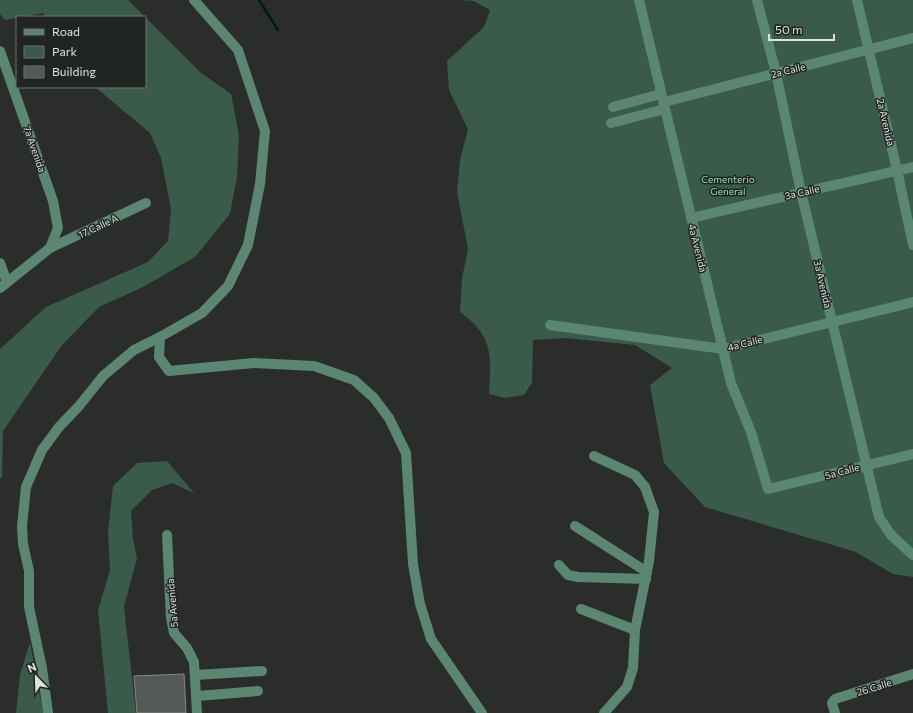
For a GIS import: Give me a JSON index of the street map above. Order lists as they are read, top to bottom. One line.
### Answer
{"streets":{"street":["2a Calle","2a Avenida","7a Avenida","3a Calle","17 Calle A","4a Avenida","3a Avenida","4a Calle","5a Calle","5a Avenida","26 Calle"]},"crossings":[["2a Calle","2a Avenida"],["2a Calle","4a Avenida"],["2a Calle","3a Avenida"],["2a Avenida","3a Calle"],["7a Avenida","17 Calle A"],["3a Calle","4a Avenida"],["3a Calle","3a Avenida"],["4a Avenida","4a Calle"],["4a Avenida","5a Calle"],["3a Avenida","4a Calle"],["3a Avenida","5a Calle"]],"parks":["Cementerio General"],"legend":["Road","Park","Building"],"scale_bar":"50 m","north":"top left"}
